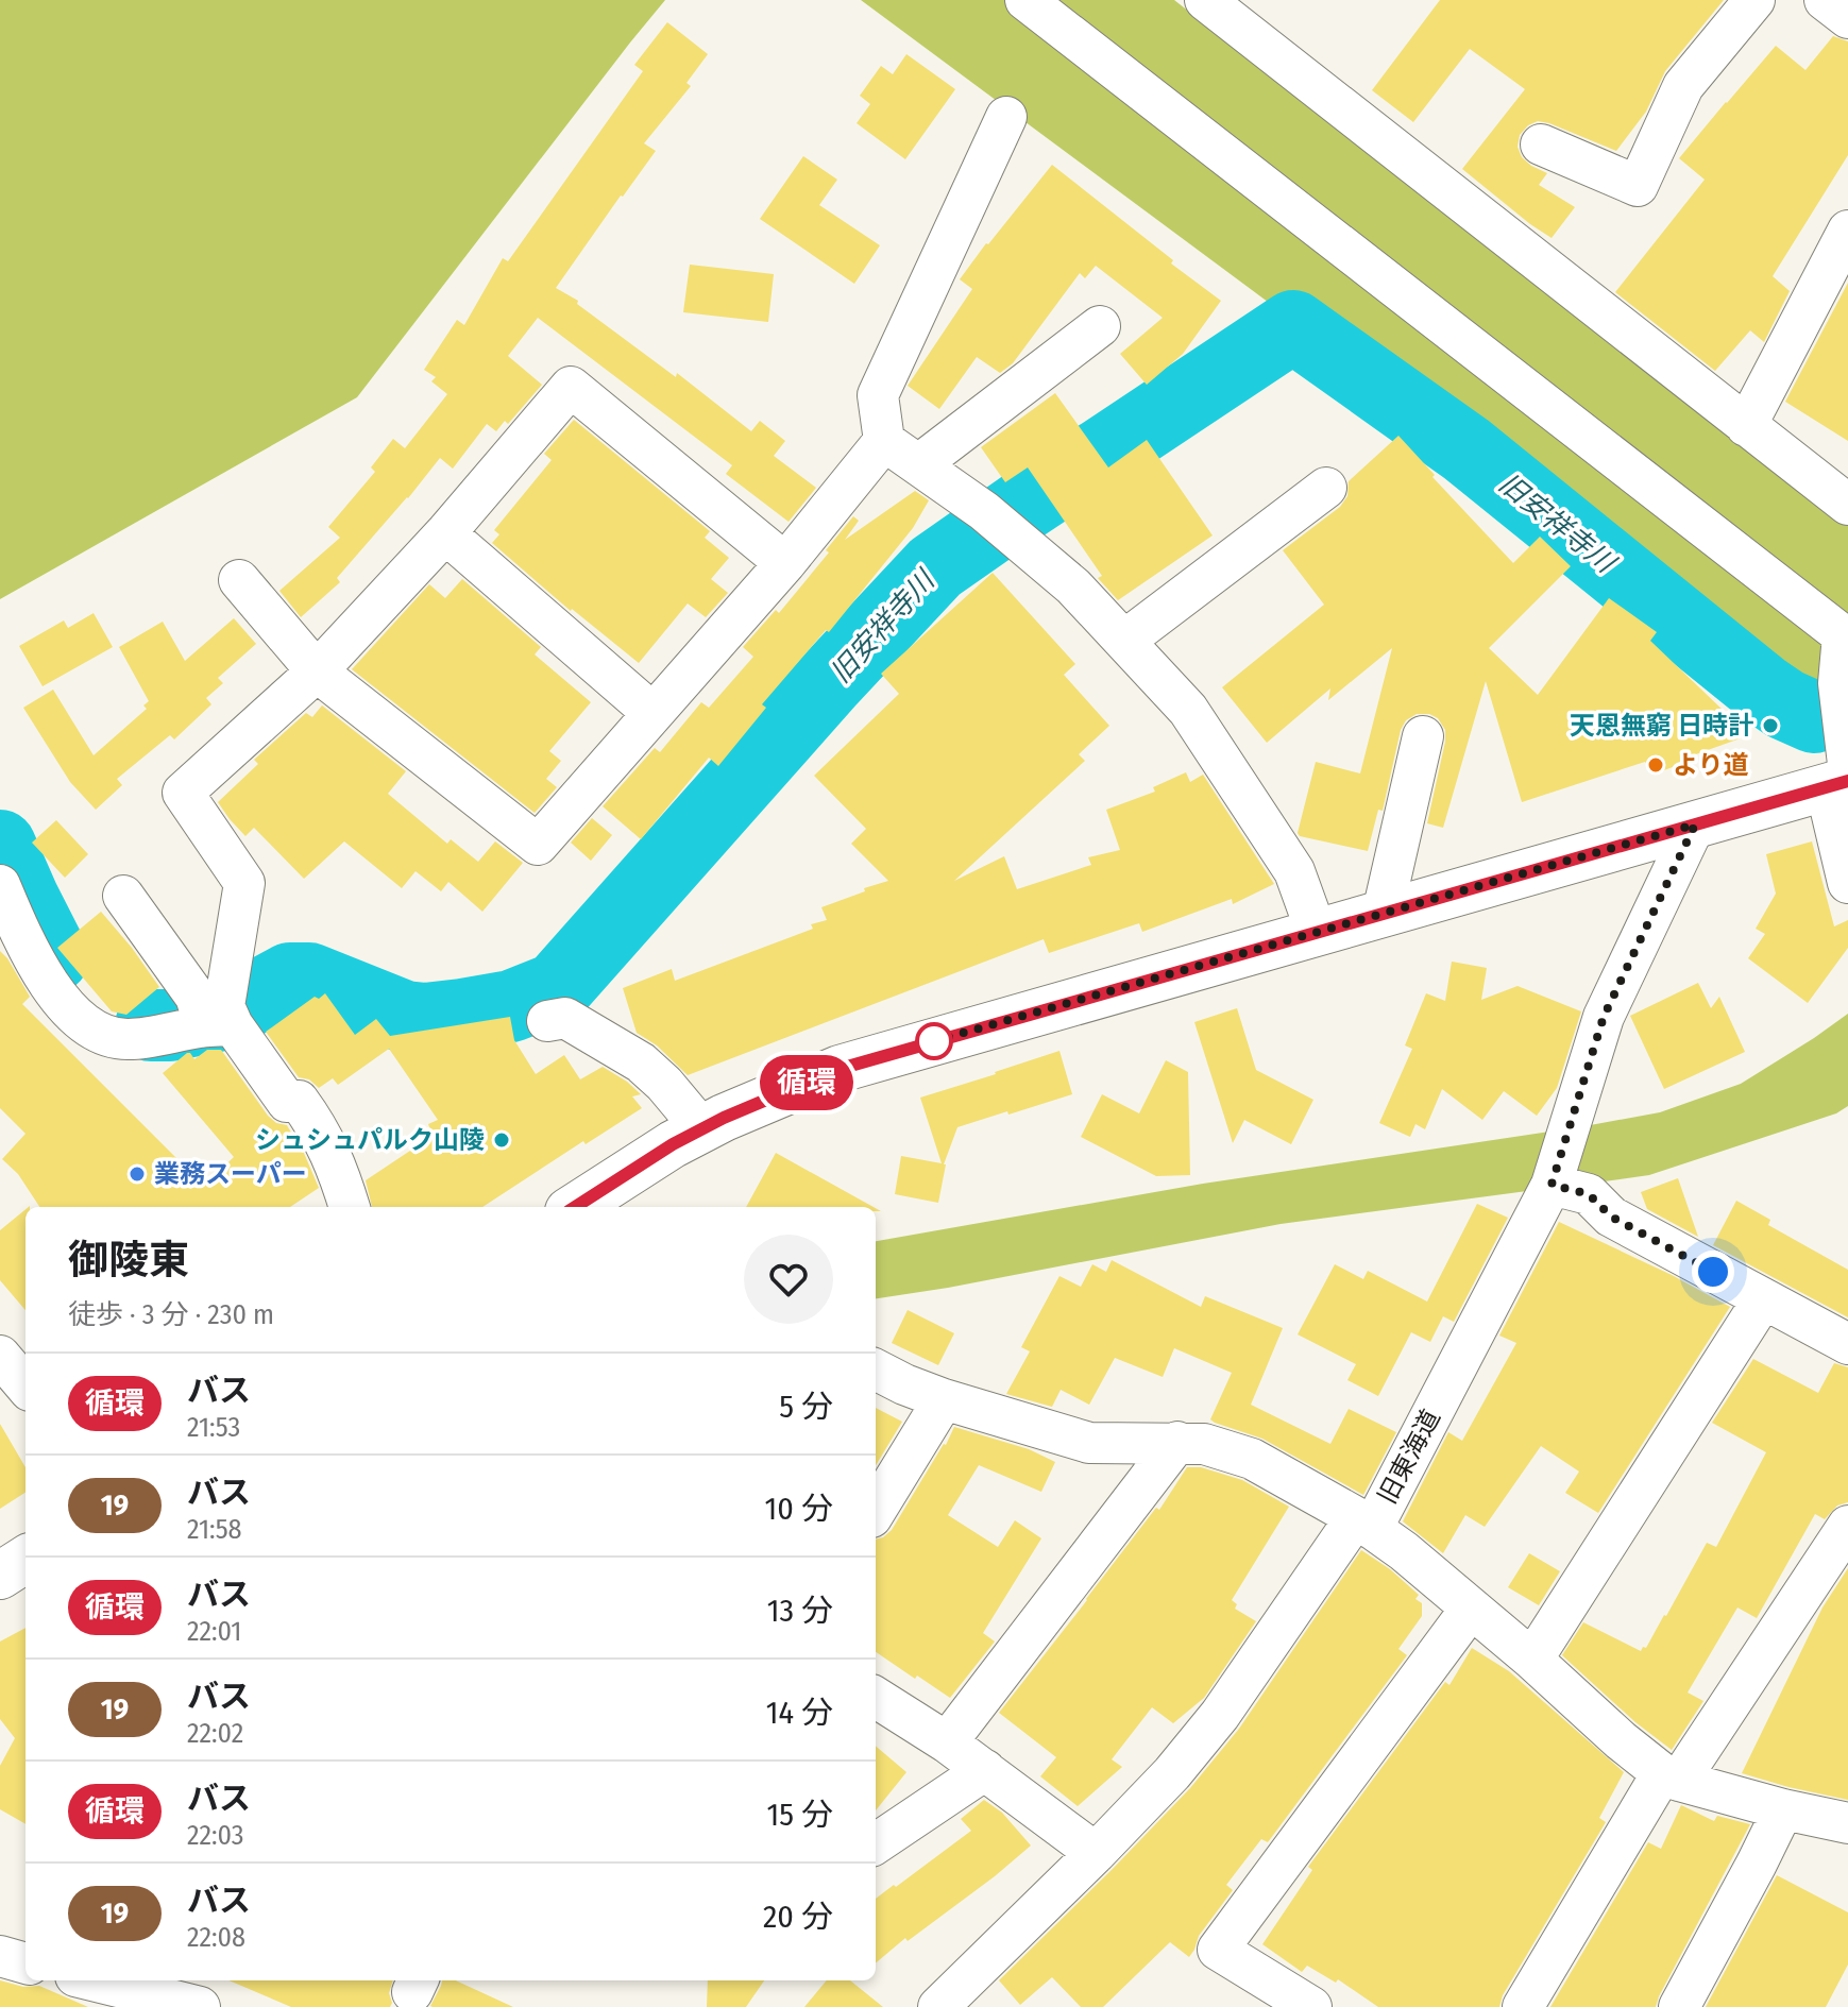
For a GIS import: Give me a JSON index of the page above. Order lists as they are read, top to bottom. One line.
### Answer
{"streets":{"street":["旧東海道"]},"water":["旧安祥寺川"],"places":["天恩無窮 日時計","より道","シュシュパルク山陵","業務スーパー"],"lines":["bus line 循環"],"page":{"on_map":"循環","heading":["御陵東","徒歩 · 3 分 · 230 m"],"list":[{"mark":"循環","name":"バス","note":"21:53","value":"5 分"},{"mark":"19","name":"バス","note":"21:58","value":"10 分"},{"mark":"循環","name":"バス","note":"22:01","value":"13 分"},{"mark":"19","name":"バス","note":"22:02","value":"14 分"},{"mark":"循環","name":"バス","note":"22:03","value":"15 分"},{"mark":"19","name":"バス","note":"22:08","value":"20 分"}]}}
